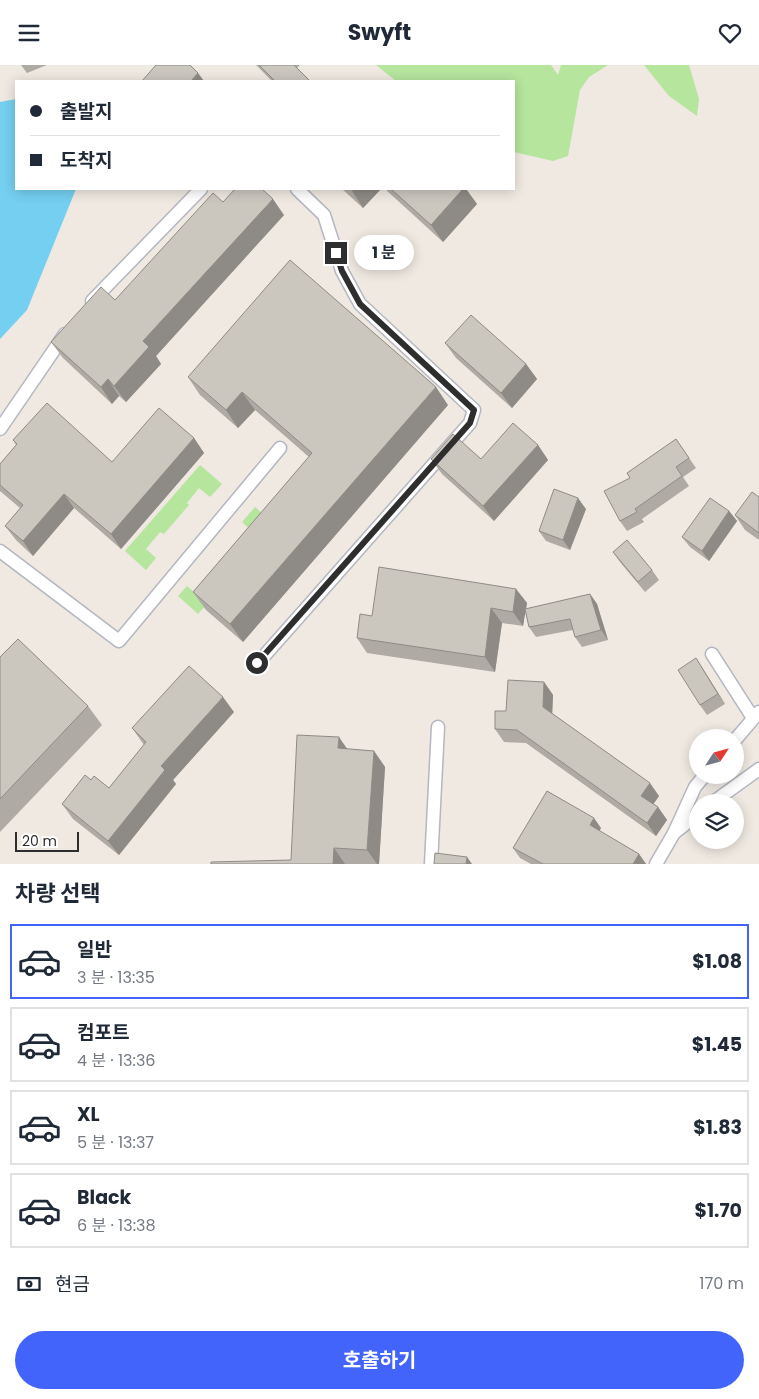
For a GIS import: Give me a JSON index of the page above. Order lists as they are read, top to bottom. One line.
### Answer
{"scale_bar":"20 m","north":"top right","page":{"header":"Swyft","banner":["출발지","도착지"],"bubble":"1 분","scale":"20 m","heading":"차량 선택","list":[{"name":"일반","note":"3 분 · 13:35","value":"$1.08"},{"name":"컴포트","note":"4 분 · 13:36","value":"$1.45"},{"name":"XL","note":"5 분 · 13:37","value":"$1.83"},{"name":"Black","note":"6 분 · 13:38","value":"$1.70"}],"pay":["현금","170 m"],"buttons":"호출하기"}}
